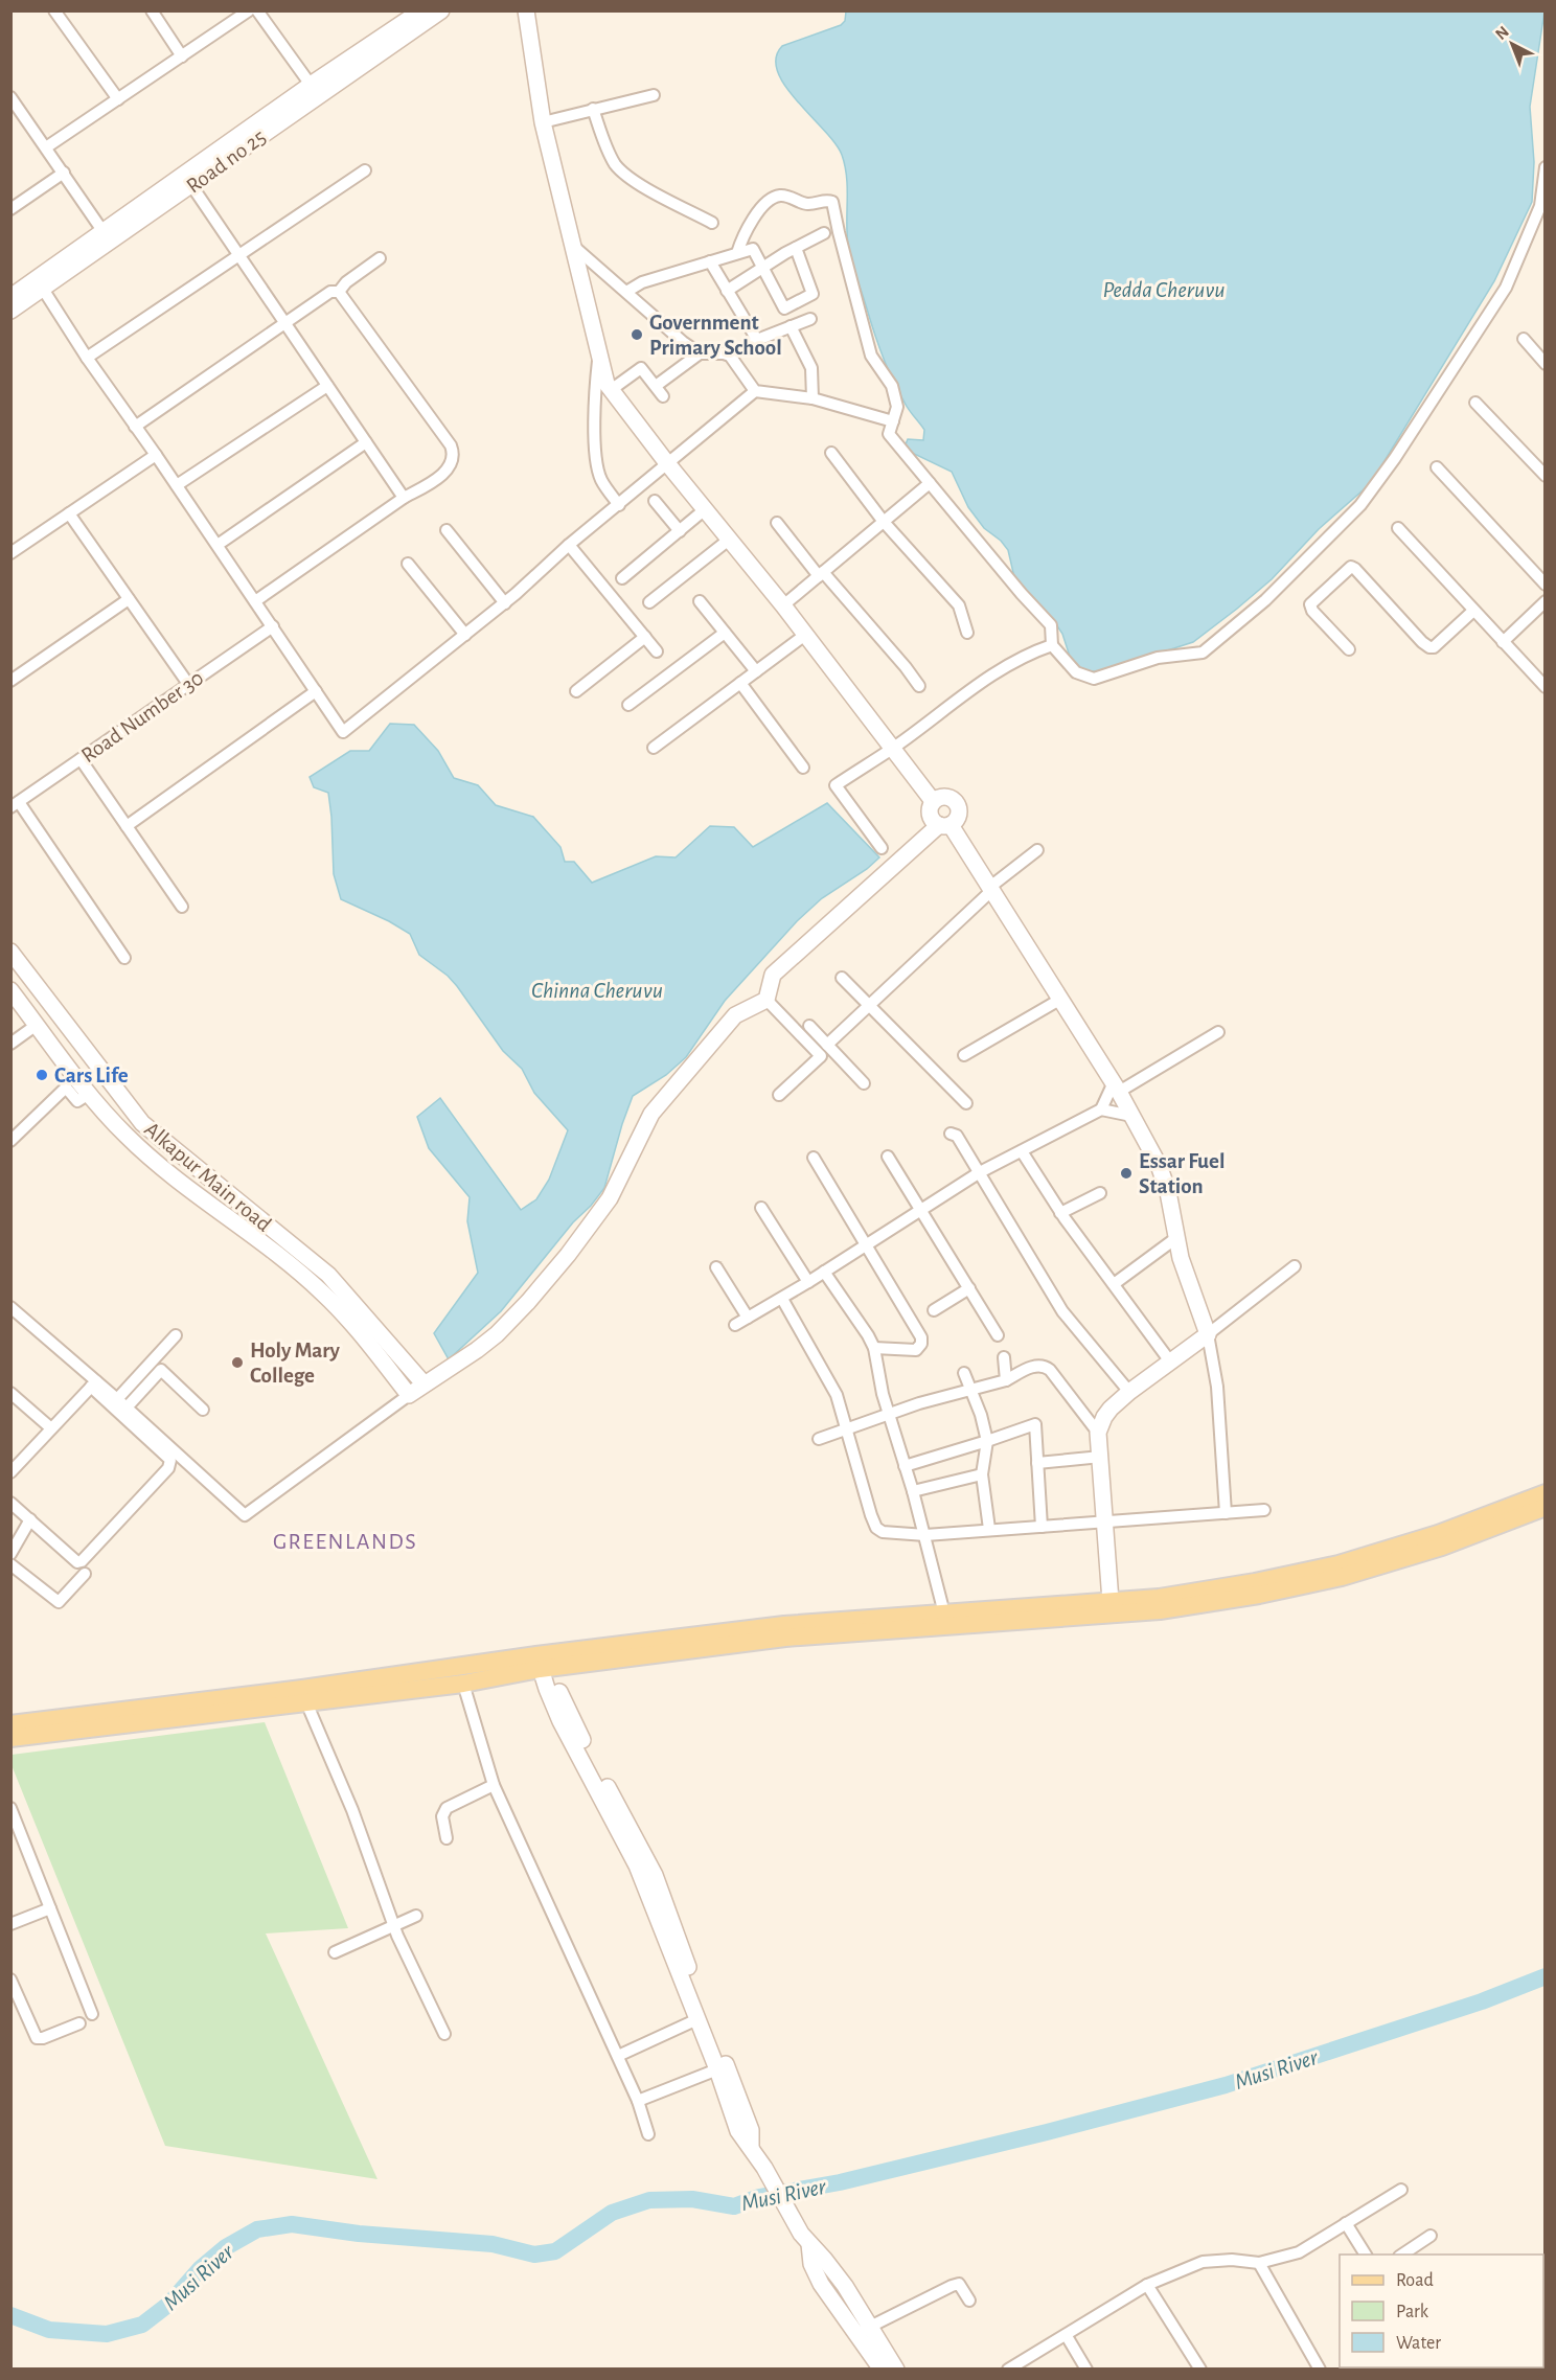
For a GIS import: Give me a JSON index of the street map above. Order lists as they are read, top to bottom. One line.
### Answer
{"streets":{"street":["Road no 25","Road Number 30","Alkapur Main road"]},"districts":["GREENLANDS"],"water":["Pedda Cheruvu","Chinna Cheruvu","Musi River"],"places":["Government Primary School","Cars Life","Essar Fuel Station","Holy Mary College"],"legend":["Road","Park","Water"],"north":"top left"}
